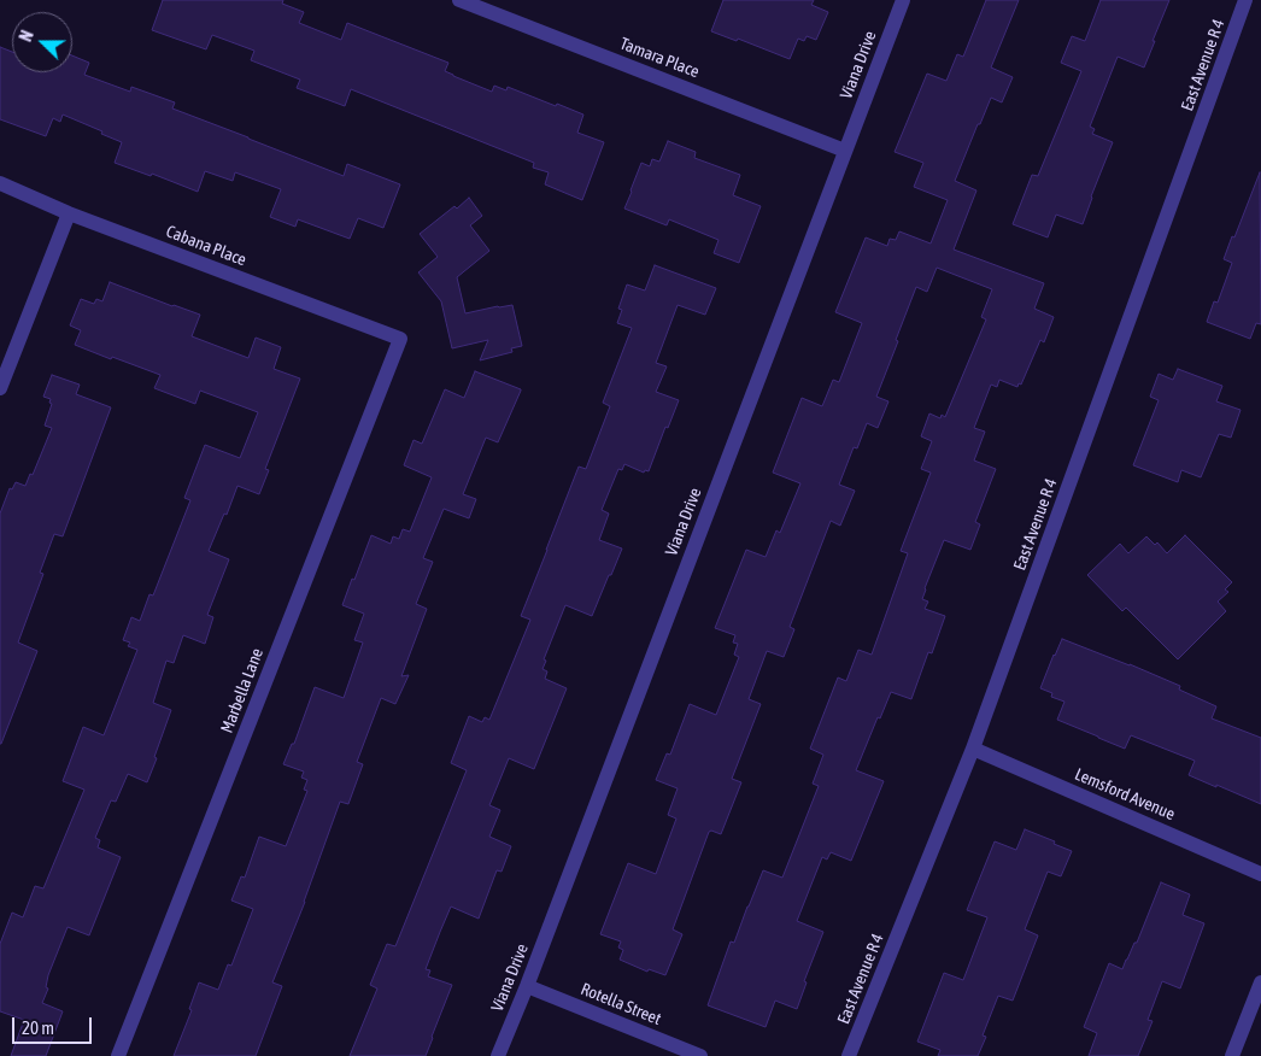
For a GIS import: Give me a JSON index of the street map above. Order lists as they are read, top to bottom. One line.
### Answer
{"streets":{"street":["Tamara Place","Viana Drive","East Avenue R 4","Cabana Place","Marbella Lane","Lemsford Avenue","Rotella Street"]},"crossings":[["Tamara Place","Viana Drive"],["Viana Drive","Rotella Street"],["East Avenue R 4","Lemsford Avenue"],["Cabana Place","Marbella Lane"]],"scale_bar":"20 m","north":"left"}
